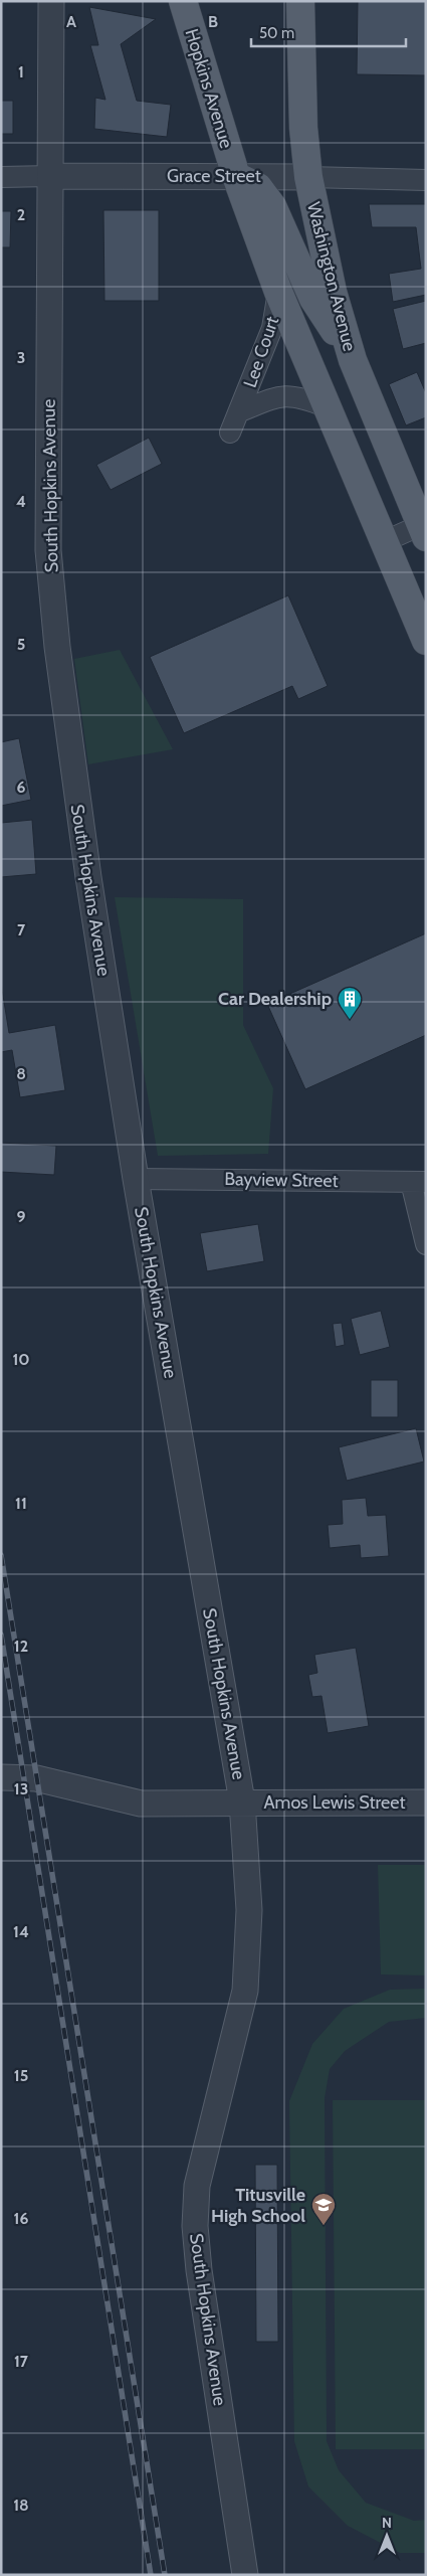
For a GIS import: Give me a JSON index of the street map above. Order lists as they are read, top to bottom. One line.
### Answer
{"streets":{"main road":["Hopkins Avenue","Washington Avenue"],"street":["Grace Street","Lee Court","South Hopkins Avenue","Bayview Street","Amos Lewis Street"]},"crossings":[["Hopkins Avenue","Grace Street"],["Grace Street","Washington Avenue"],["Grace Street","South Hopkins Avenue"],["South Hopkins Avenue","Bayview Street"],["South Hopkins Avenue","Amos Lewis Street"]],"places":{"building":["Car Dealership"],"school or university":["Titusville High School"]},"scale_bar":"50 m","north":"top","grid":{"columns":["A","B"],"rows":["1","2","3","4","5","6","7","8","9","10","11","12","13","14","15","16","17","18"]}}
